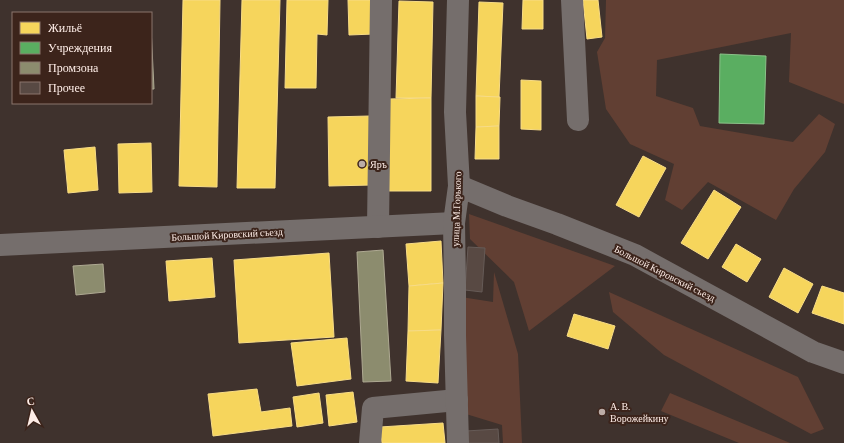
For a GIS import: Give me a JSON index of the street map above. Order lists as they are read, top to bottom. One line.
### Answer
{"streets":{"street":["улица М.Горького","Большой Кировский съезд"]},"crossings":[["улица М.Горького","Большой Кировский съезд"]],"places":["Яръ","А. В. Ворожейкину"],"legend":["Жильё","Учреждения","Промзона","Прочее"],"north":"top"}
